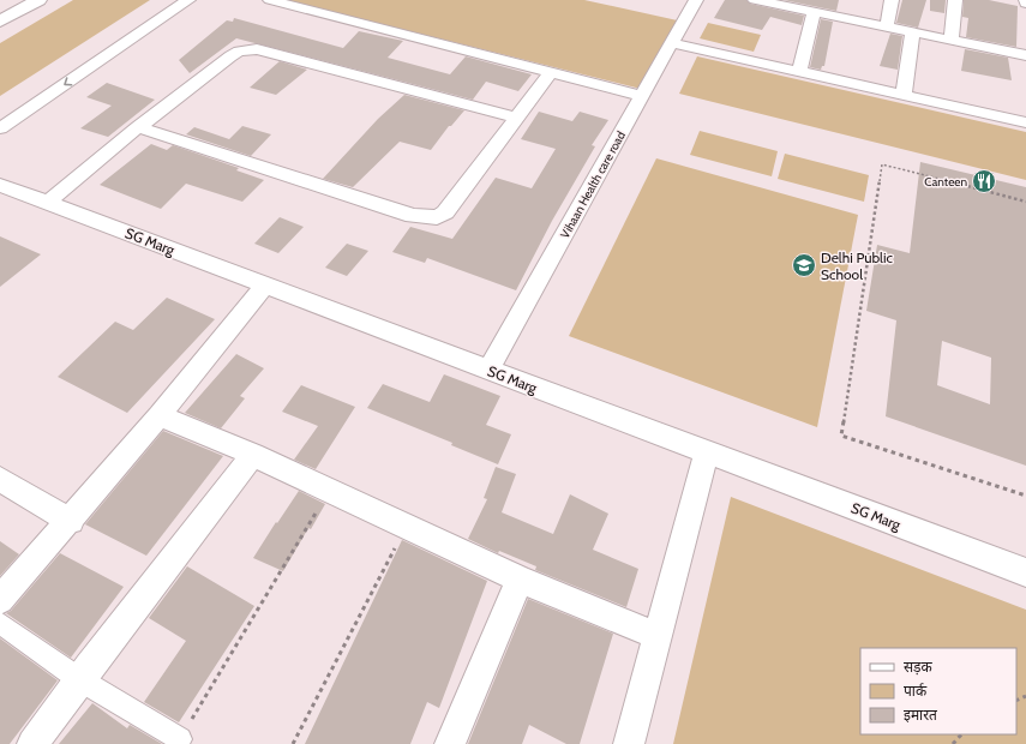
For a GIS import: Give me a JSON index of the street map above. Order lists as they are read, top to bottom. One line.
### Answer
{"streets":{"street":["Vihaan Health care road","SG Marg"]},"crossings":[["Vihaan Health care road","SG Marg"]],"places":{"restaurant":["Canteen"],"school or university":["Delhi Public School"]},"legend":["सड़क","पार्क","इमारत"]}
